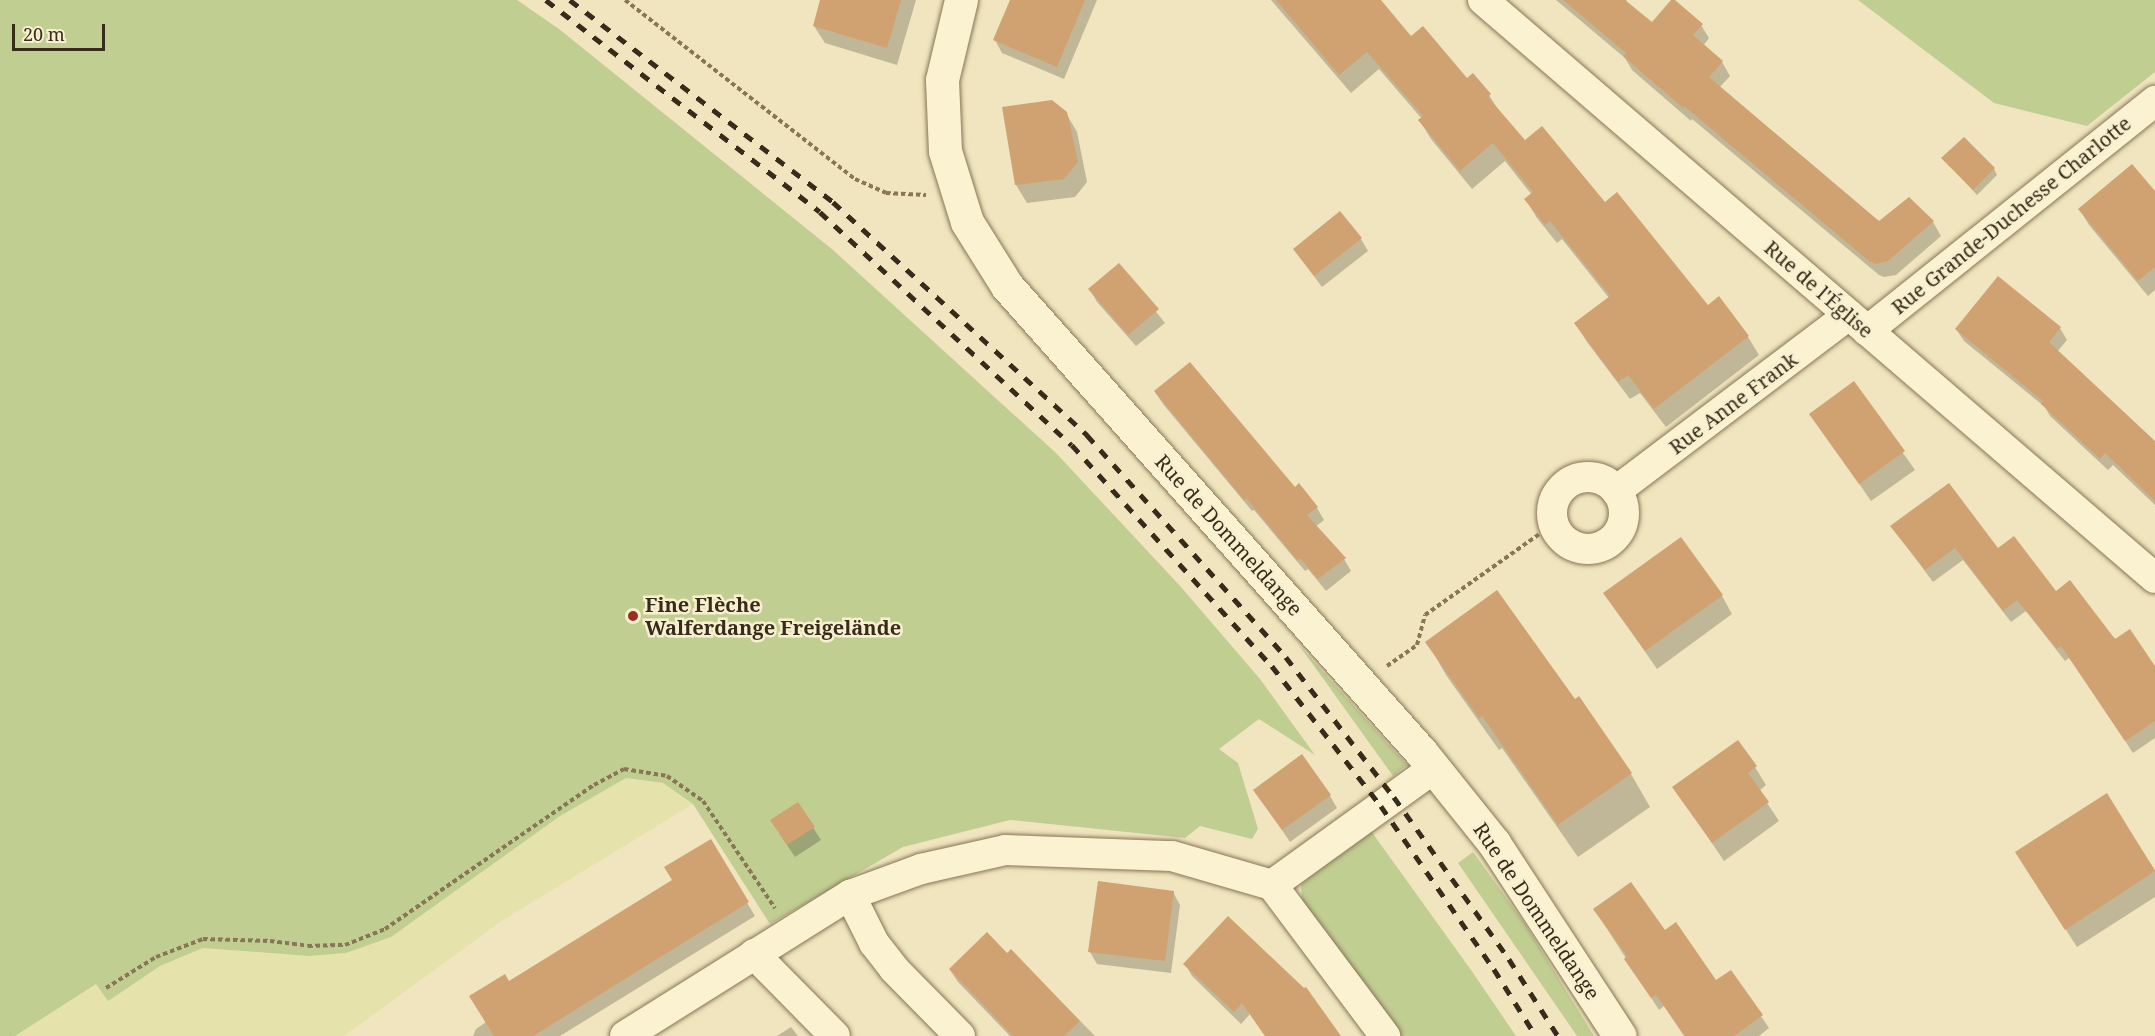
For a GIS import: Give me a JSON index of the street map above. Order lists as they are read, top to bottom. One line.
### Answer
{"streets":{"main road":["Rue de Dommeldange"],"street":["Rue Grande-Duchesse Charlotte","Rue de l'Église","Rue Anne Frank"]},"crossings":[["Rue Grande-Duchesse Charlotte","Rue de l'Église"],["Rue Grande-Duchesse Charlotte","Rue Anne Frank"],["Rue de l'Église","Rue Anne Frank"]],"places":["Fine Flèche Walferdange Freigelände"],"scale_bar":"20 m"}
